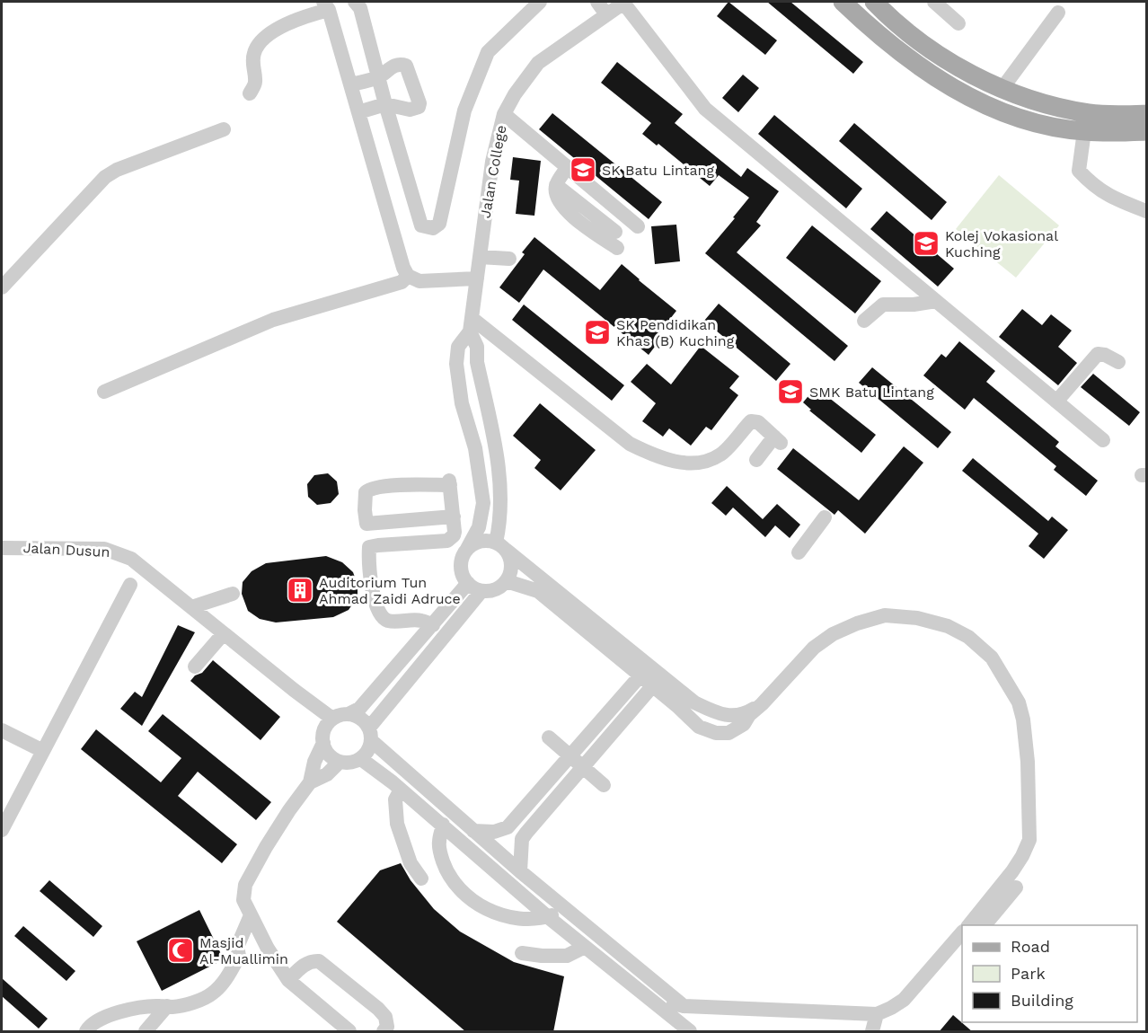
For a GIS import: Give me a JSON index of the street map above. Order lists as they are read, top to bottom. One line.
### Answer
{"streets":{"street":["Jalan College","Jalan Dusun"]},"places":{"school or university":["SK Batu Lintang","Kolej Vokasional Kuching","SK Pendidikan Khas (B) Kuching","SMK Batu Lintang"],"building":["Auditorium Tun Ahmad Zaidi Adruce"],"mosque":["Masjid Al-Muallimin"]},"legend":["Road","Park","Building"]}
